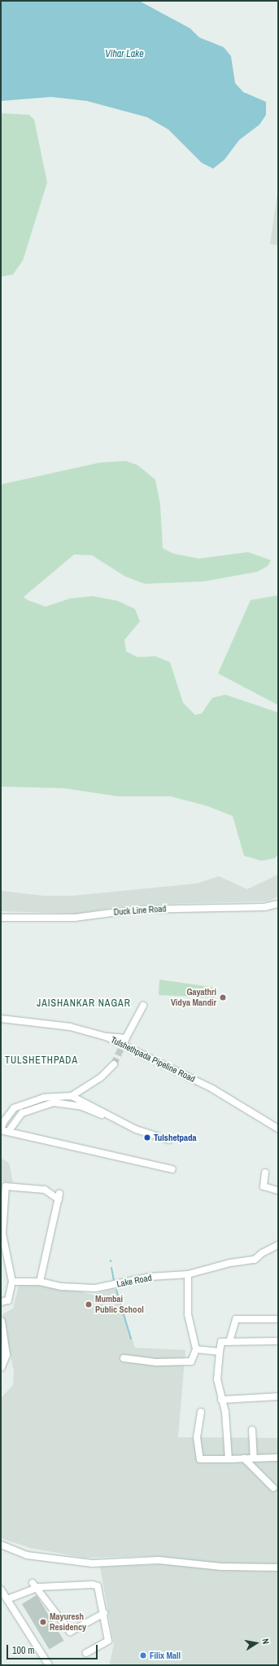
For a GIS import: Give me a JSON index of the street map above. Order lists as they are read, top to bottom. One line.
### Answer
{"streets":{"street":["Duck Line Road","Tulshethpada Pipeline Road","Lake Road"]},"districts":["JAISHANKAR NAGAR","TULSHETHPADA"],"water":["Vihar Lake"],"places":["Gayathri Vidya Mandir","Tulshetpada","Mumbai Public School","Mayuresh Residency","Filix Mall"],"scale_bar":"100 m","north":"right"}
